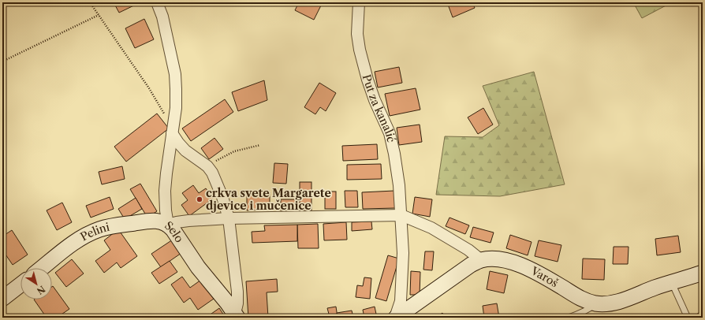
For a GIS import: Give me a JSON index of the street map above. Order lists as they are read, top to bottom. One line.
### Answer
{"streets":{"main road":["Selo","Pelini","Varoš"],"street":["Put za kanalić"]},"crossings":[["Put za kanalić","Varoš"],["Selo","Pelini"]],"places":["crkva svete Margarete djevice i mučenice"],"north":"bottom right"}
